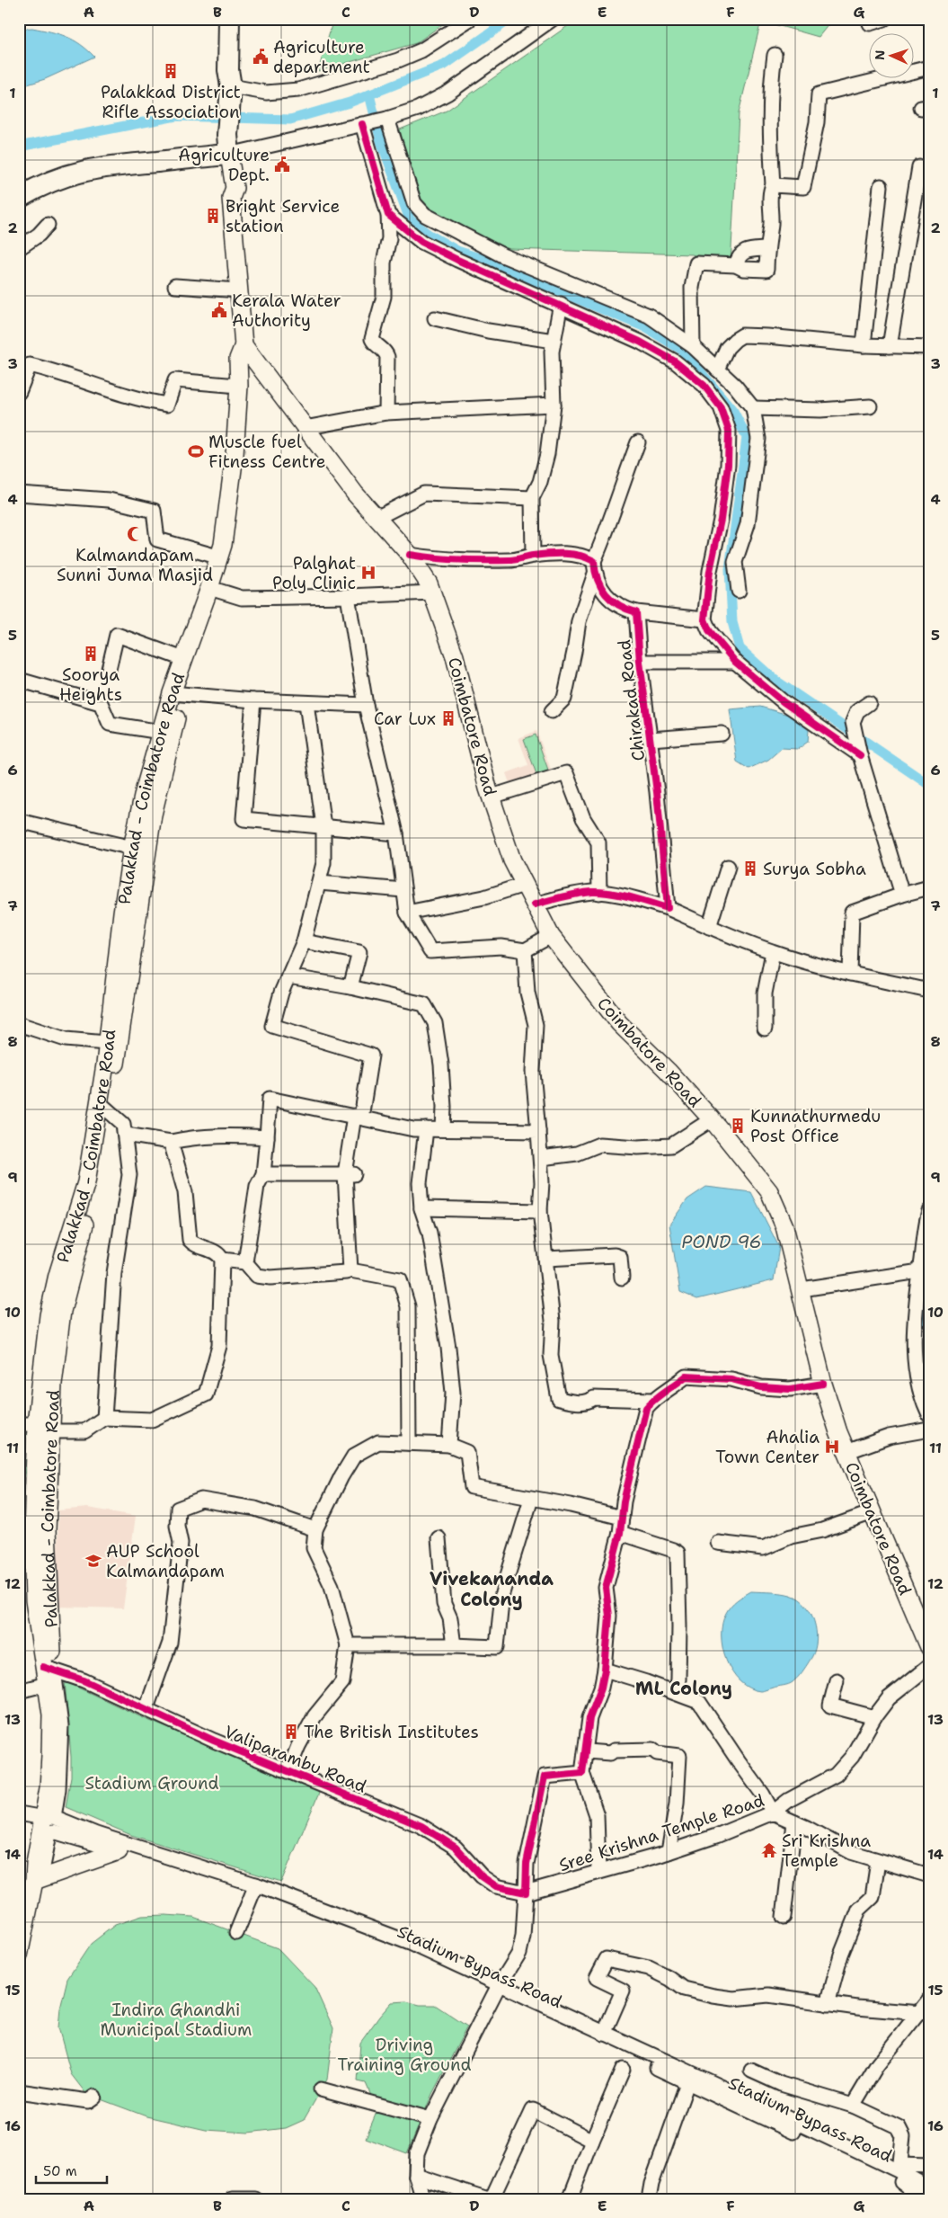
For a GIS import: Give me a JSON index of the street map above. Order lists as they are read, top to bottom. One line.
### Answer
{"streets":{"highway":["Palakkad - Coimbatore Road"],"main road":["Coimbatore Road"],"street":["Chirakad Road","Valiparambu Road","Sree Krishna Temple Road","Stadium Bypass Road"]},"crossings":[["Coimbatore Road","Palakkad - Coimbatore Road"],["Palakkad - Coimbatore Road","Valiparambu Road"],["Palakkad - Coimbatore Road","Stadium Bypass Road"],["Valiparambu Road","Sree Krishna Temple Road"]],"districts":["Vivekananda Colony","ML Colony"],"water":["POND 96"],"parks":["Stadium Ground","Indira Ghandhi Municipal Stadium","Driving Training Ground"],"places":{"public building":["Agriculture department","Agriculture Dept.","Kerala Water Authority"],"building":["Palakkad District Rifle Association","Bright Service station","Soorya Heights","Car Lux","Surya Sobha","Kunnathurmedu Post Office","The British Institutes"],"sports":["Muscle fuel Fitness Centre"],"mosque":["Kalmandapam Sunni Juma Masjid"],"hospital":["Palghat Poly Clinic","Ahalia Town Center"],"school or university":["AUP School Kalmandapam"],"temple":["Sri Krishna Temple"]},"scale_bar":"50 m","north":"left","grid":{"columns":["A","B","C","D","E","F","G"],"rows":["1","2","3","4","5","6","7","8","9","10","11","12","13","14","15","16"]}}
